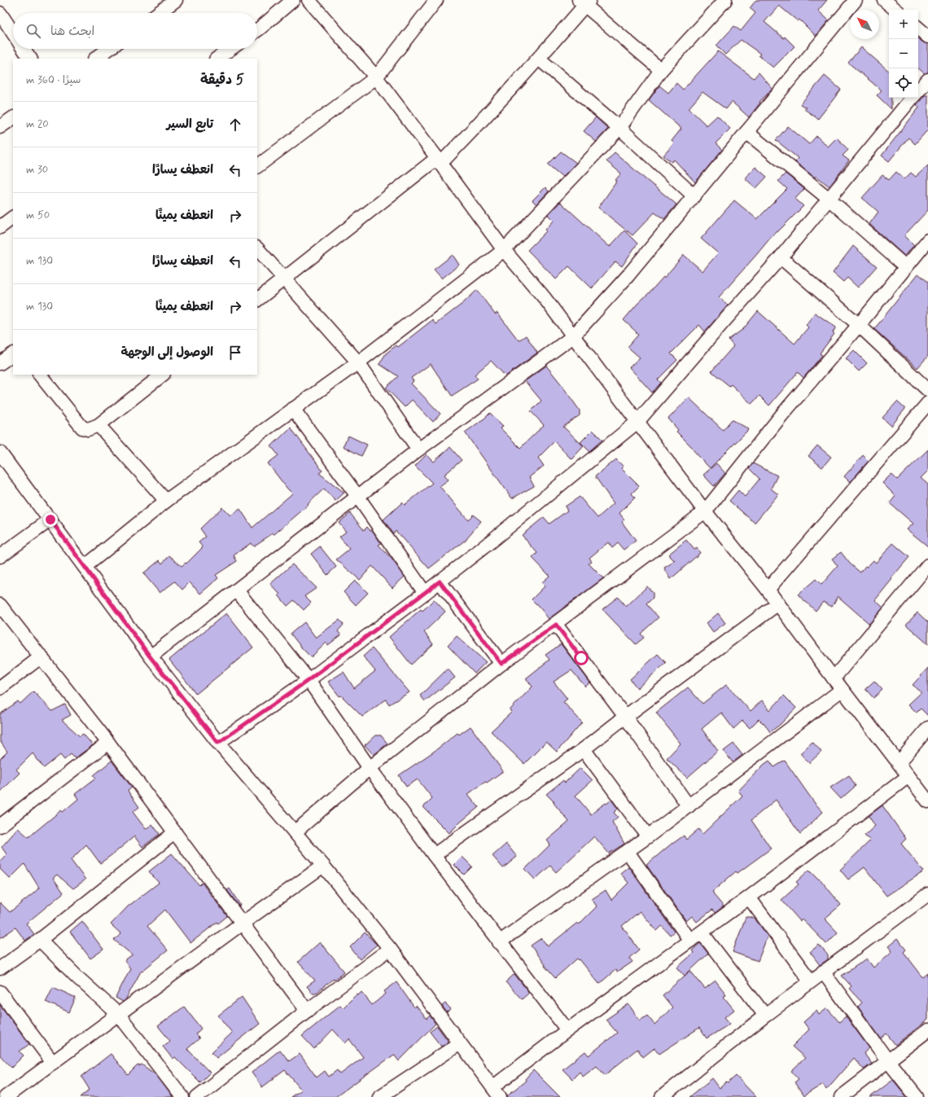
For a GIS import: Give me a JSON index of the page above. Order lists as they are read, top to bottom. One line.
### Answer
{"north":"top left","page":{"map_buttons":["+","−"],"search":"ابحث هنا","heading":["5 دقيقة","سيرًا · 360 m"],"list":[["تابع السير","20 m"],["انعطف يسارًا","30 m"],["انعطف يمينًا","50 m"],["انعطف يسارًا","130 m"],["انعطف يمينًا","130 m"],"الوصول إلى الوجهة"]}}
